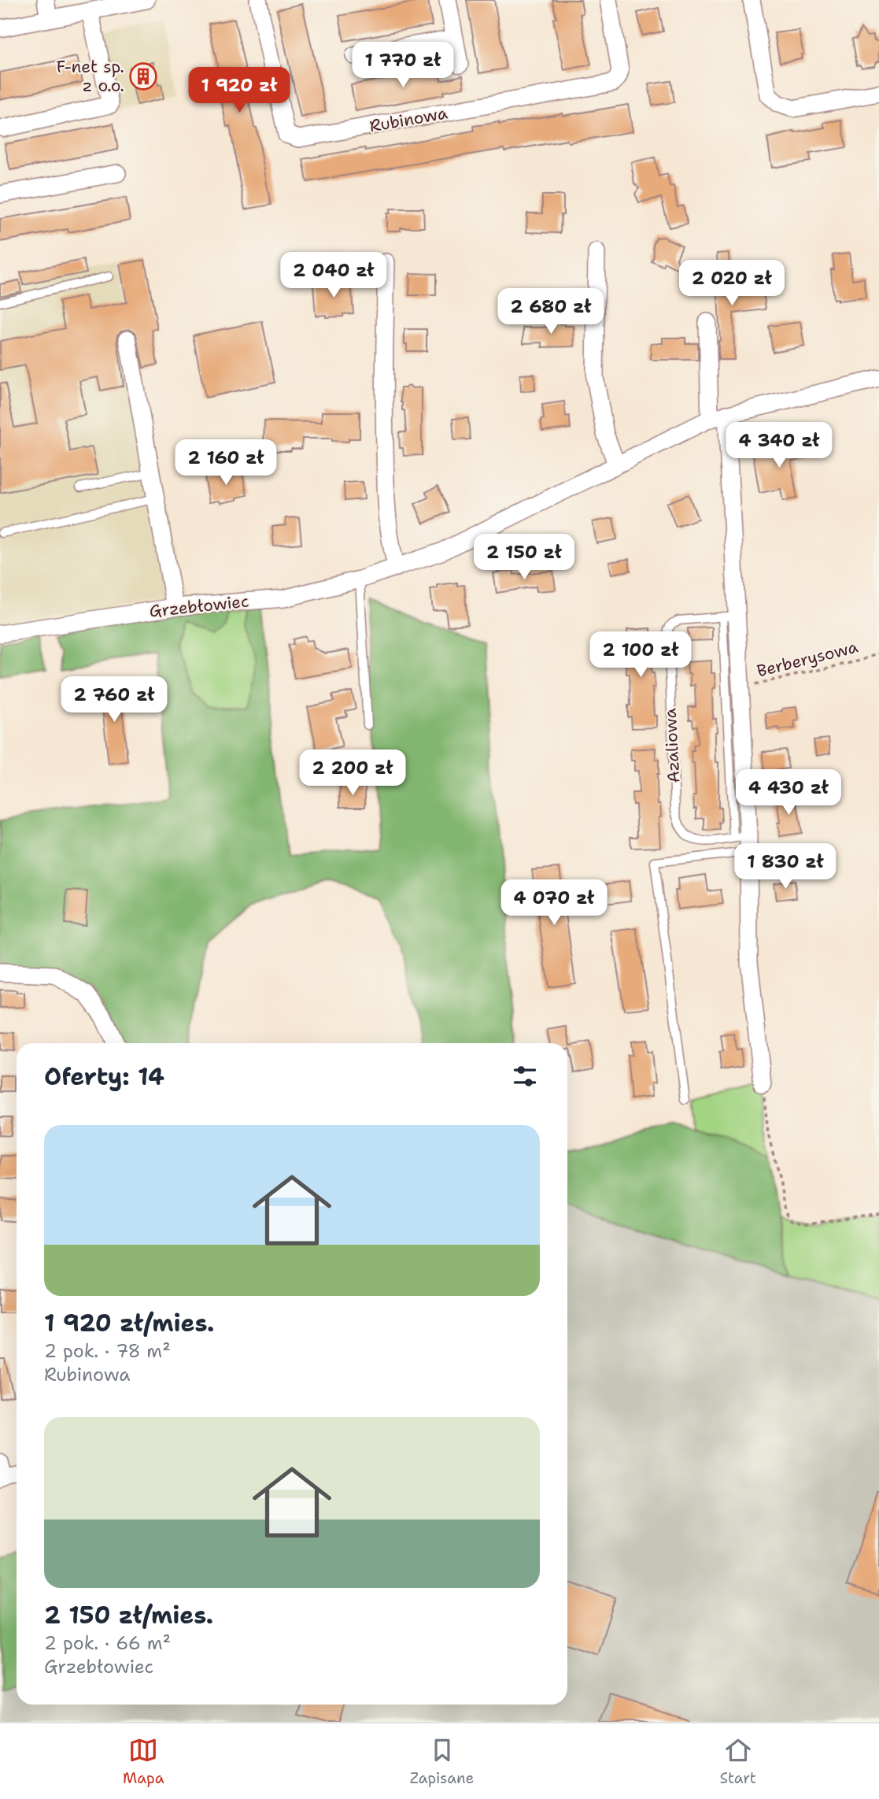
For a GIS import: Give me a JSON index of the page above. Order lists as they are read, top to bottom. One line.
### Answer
{"streets":{"street":["Rubinowa","Grzebłowiec"],"lane":["Azaliowa"],"path":["Berberysowa"]},"places":{"building":["F-net sp. z o.o."]},"page":{"price":["1 770 zł","1 920 zł","2 040 zł","2 020 zł","2 680 zł","4 340 zł","2 160 zł","2 150 zł","2 100 zł","2 760 zł","2 200 zł","4 430 zł","1 830 zł","4 070 zł"],"heading":"Oferty: 14","list":[{"name":"1 920 zł/mies.","note":"2 pok. · 78 m² · Rubinowa"},{"name":"2 150 zł/mies.","note":"2 pok. · 66 m² · Grzebłowiec"}],"tabs":["Mapa","Zapisane","Start"]}}
